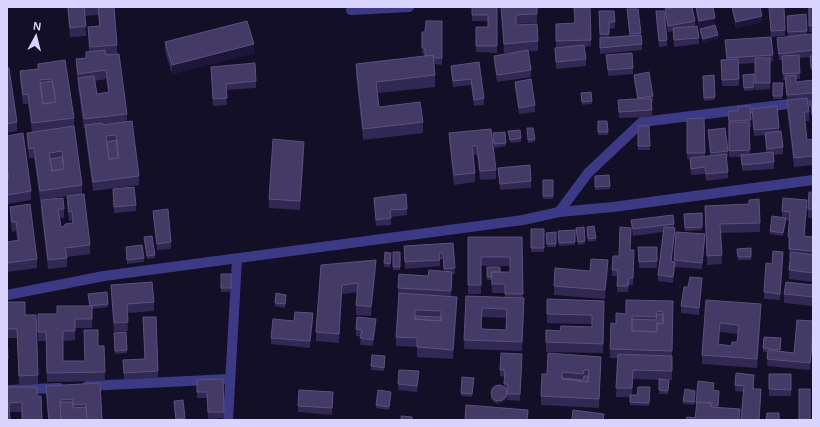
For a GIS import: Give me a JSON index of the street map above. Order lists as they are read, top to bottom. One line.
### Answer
{"north":"top"}
